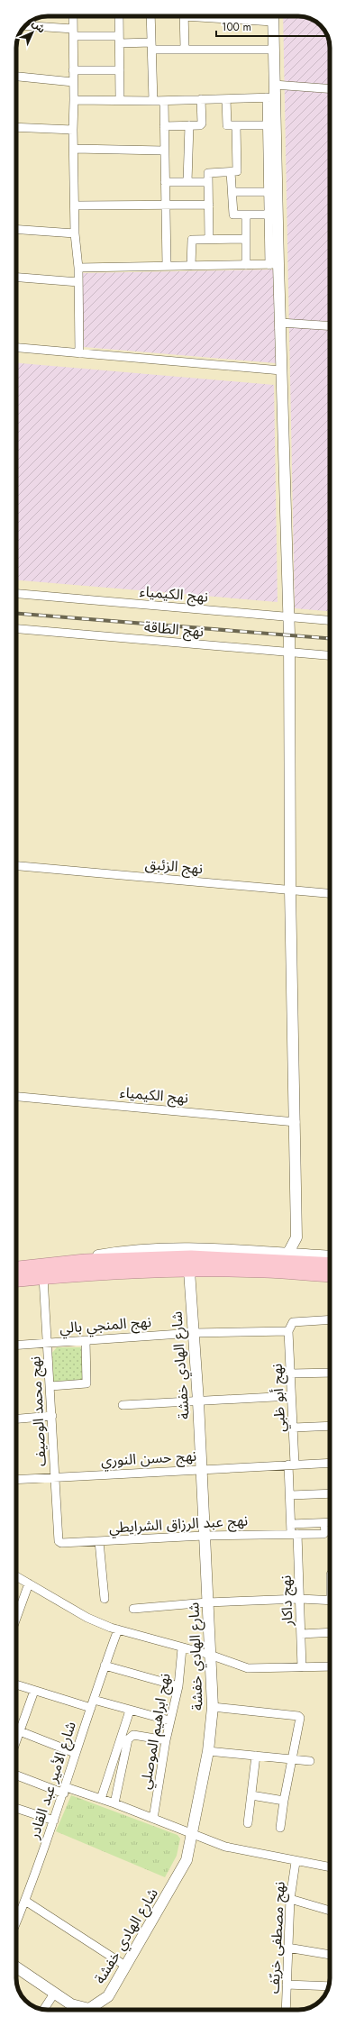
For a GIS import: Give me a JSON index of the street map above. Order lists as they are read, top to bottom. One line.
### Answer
{"streets":{"street":["نهج الكيمياء","نهج الطاقة","نهج الزئبق","نهج المنجي بالي","شارع الهادي خفشة","نهج أبو ظبي","نهج محمد الوصيف","نهج حسن النوري","نهج عبد الرزاق الشرايطي","نهج داكار","نهج ابراهيم الموصلي","شارع الأمير عبد القادر","نهج مصطفى خريّف"]},"crossings":[["نهج المنجي بالي","شارع الهادي خفشة"],["نهج المنجي بالي","نهج أبو ظبي"],["نهج المنجي بالي","نهج محمد الوصيف"],["شارع الهادي خفشة","نهج حسن النوري"],["شارع الهادي خفشة","نهج عبد الرزاق الشرايطي"],["نهج أبو ظبي","نهج حسن النوري"],["نهج أبو ظبي","نهج عبد الرزاق الشرايطي"],["نهج أبو ظبي","نهج داكار"],["نهج محمد الوصيف","نهج حسن النوري"],["نهج محمد الوصيف","نهج عبد الرزاق الشرايطي"],["نهج عبد الرزاق الشرايطي","نهج داكار"]],"scale_bar":"100 m","north":"top right"}
